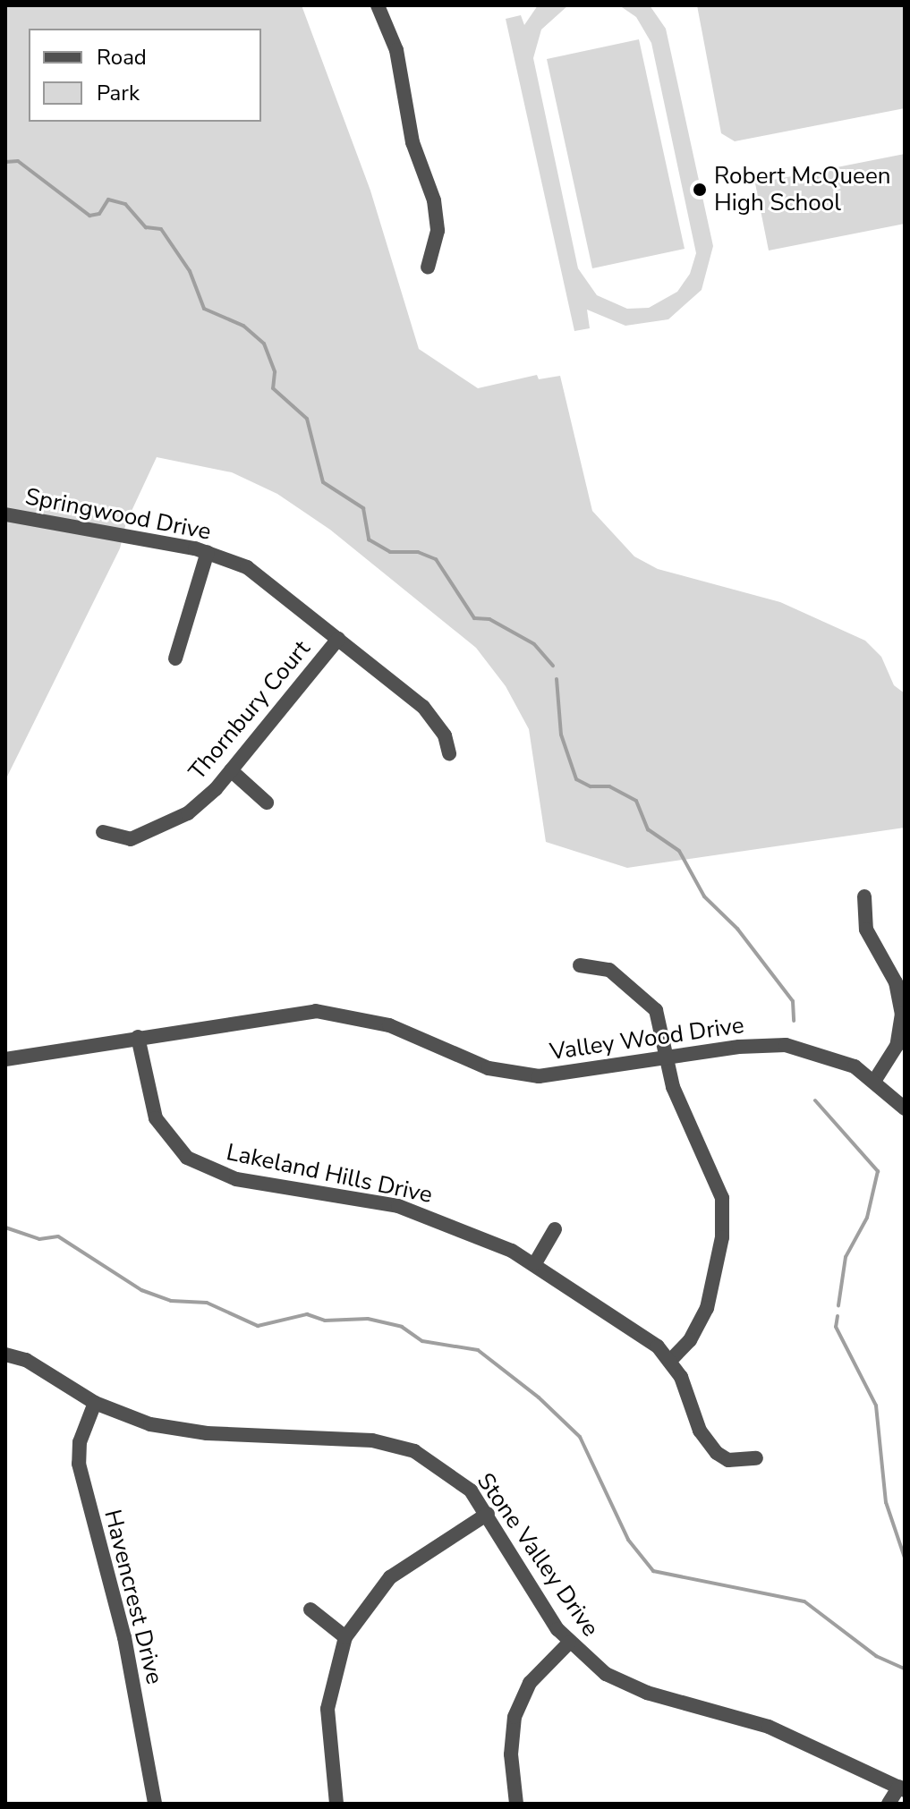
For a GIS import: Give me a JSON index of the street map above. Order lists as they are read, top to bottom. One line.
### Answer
{"streets":{"street":["Springwood Drive","Thornbury Court","Valley Wood Drive","Lakeland Hills Drive","Stone Valley Drive","Havencrest Drive"]},"crossings":[["Springwood Drive","Thornbury Court"],["Valley Wood Drive","Lakeland Hills Drive"],["Stone Valley Drive","Havencrest Drive"]],"places":["Robert McQueen High School"],"legend":["Road","Park"]}
